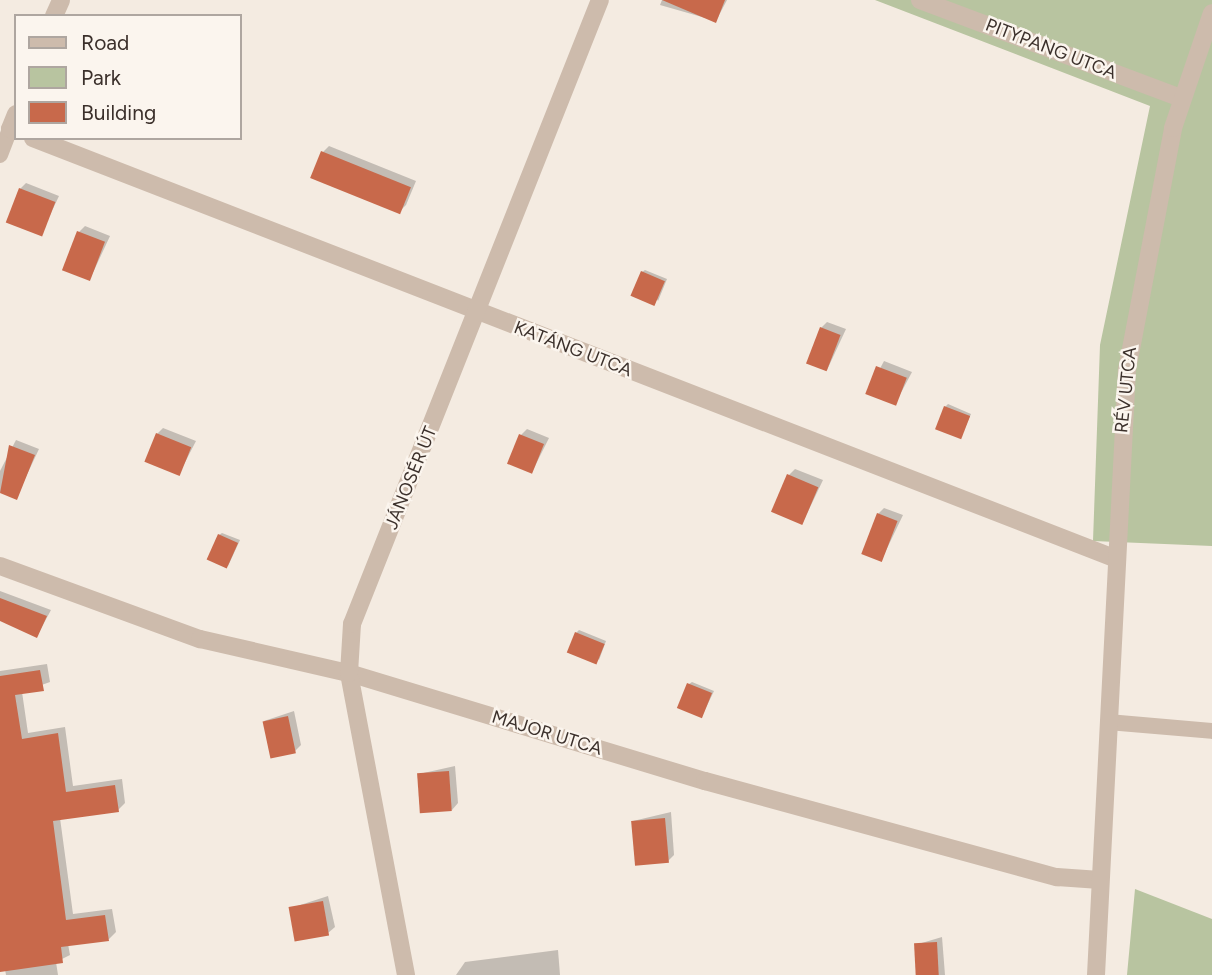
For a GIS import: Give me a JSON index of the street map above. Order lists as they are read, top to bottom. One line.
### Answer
{"streets":{"street":["PITYPANG UTCA","KATÁNG UTCA","RÉV UTCA","JÁNOSÉR ÚT","MAJOR UTCA"]},"crossings":[["PITYPANG UTCA","RÉV UTCA"],["KATÁNG UTCA","RÉV UTCA"],["KATÁNG UTCA","JÁNOSÉR ÚT"],["RÉV UTCA","MAJOR UTCA"],["JÁNOSÉR ÚT","MAJOR UTCA"]],"legend":["Road","Park","Building"]}
